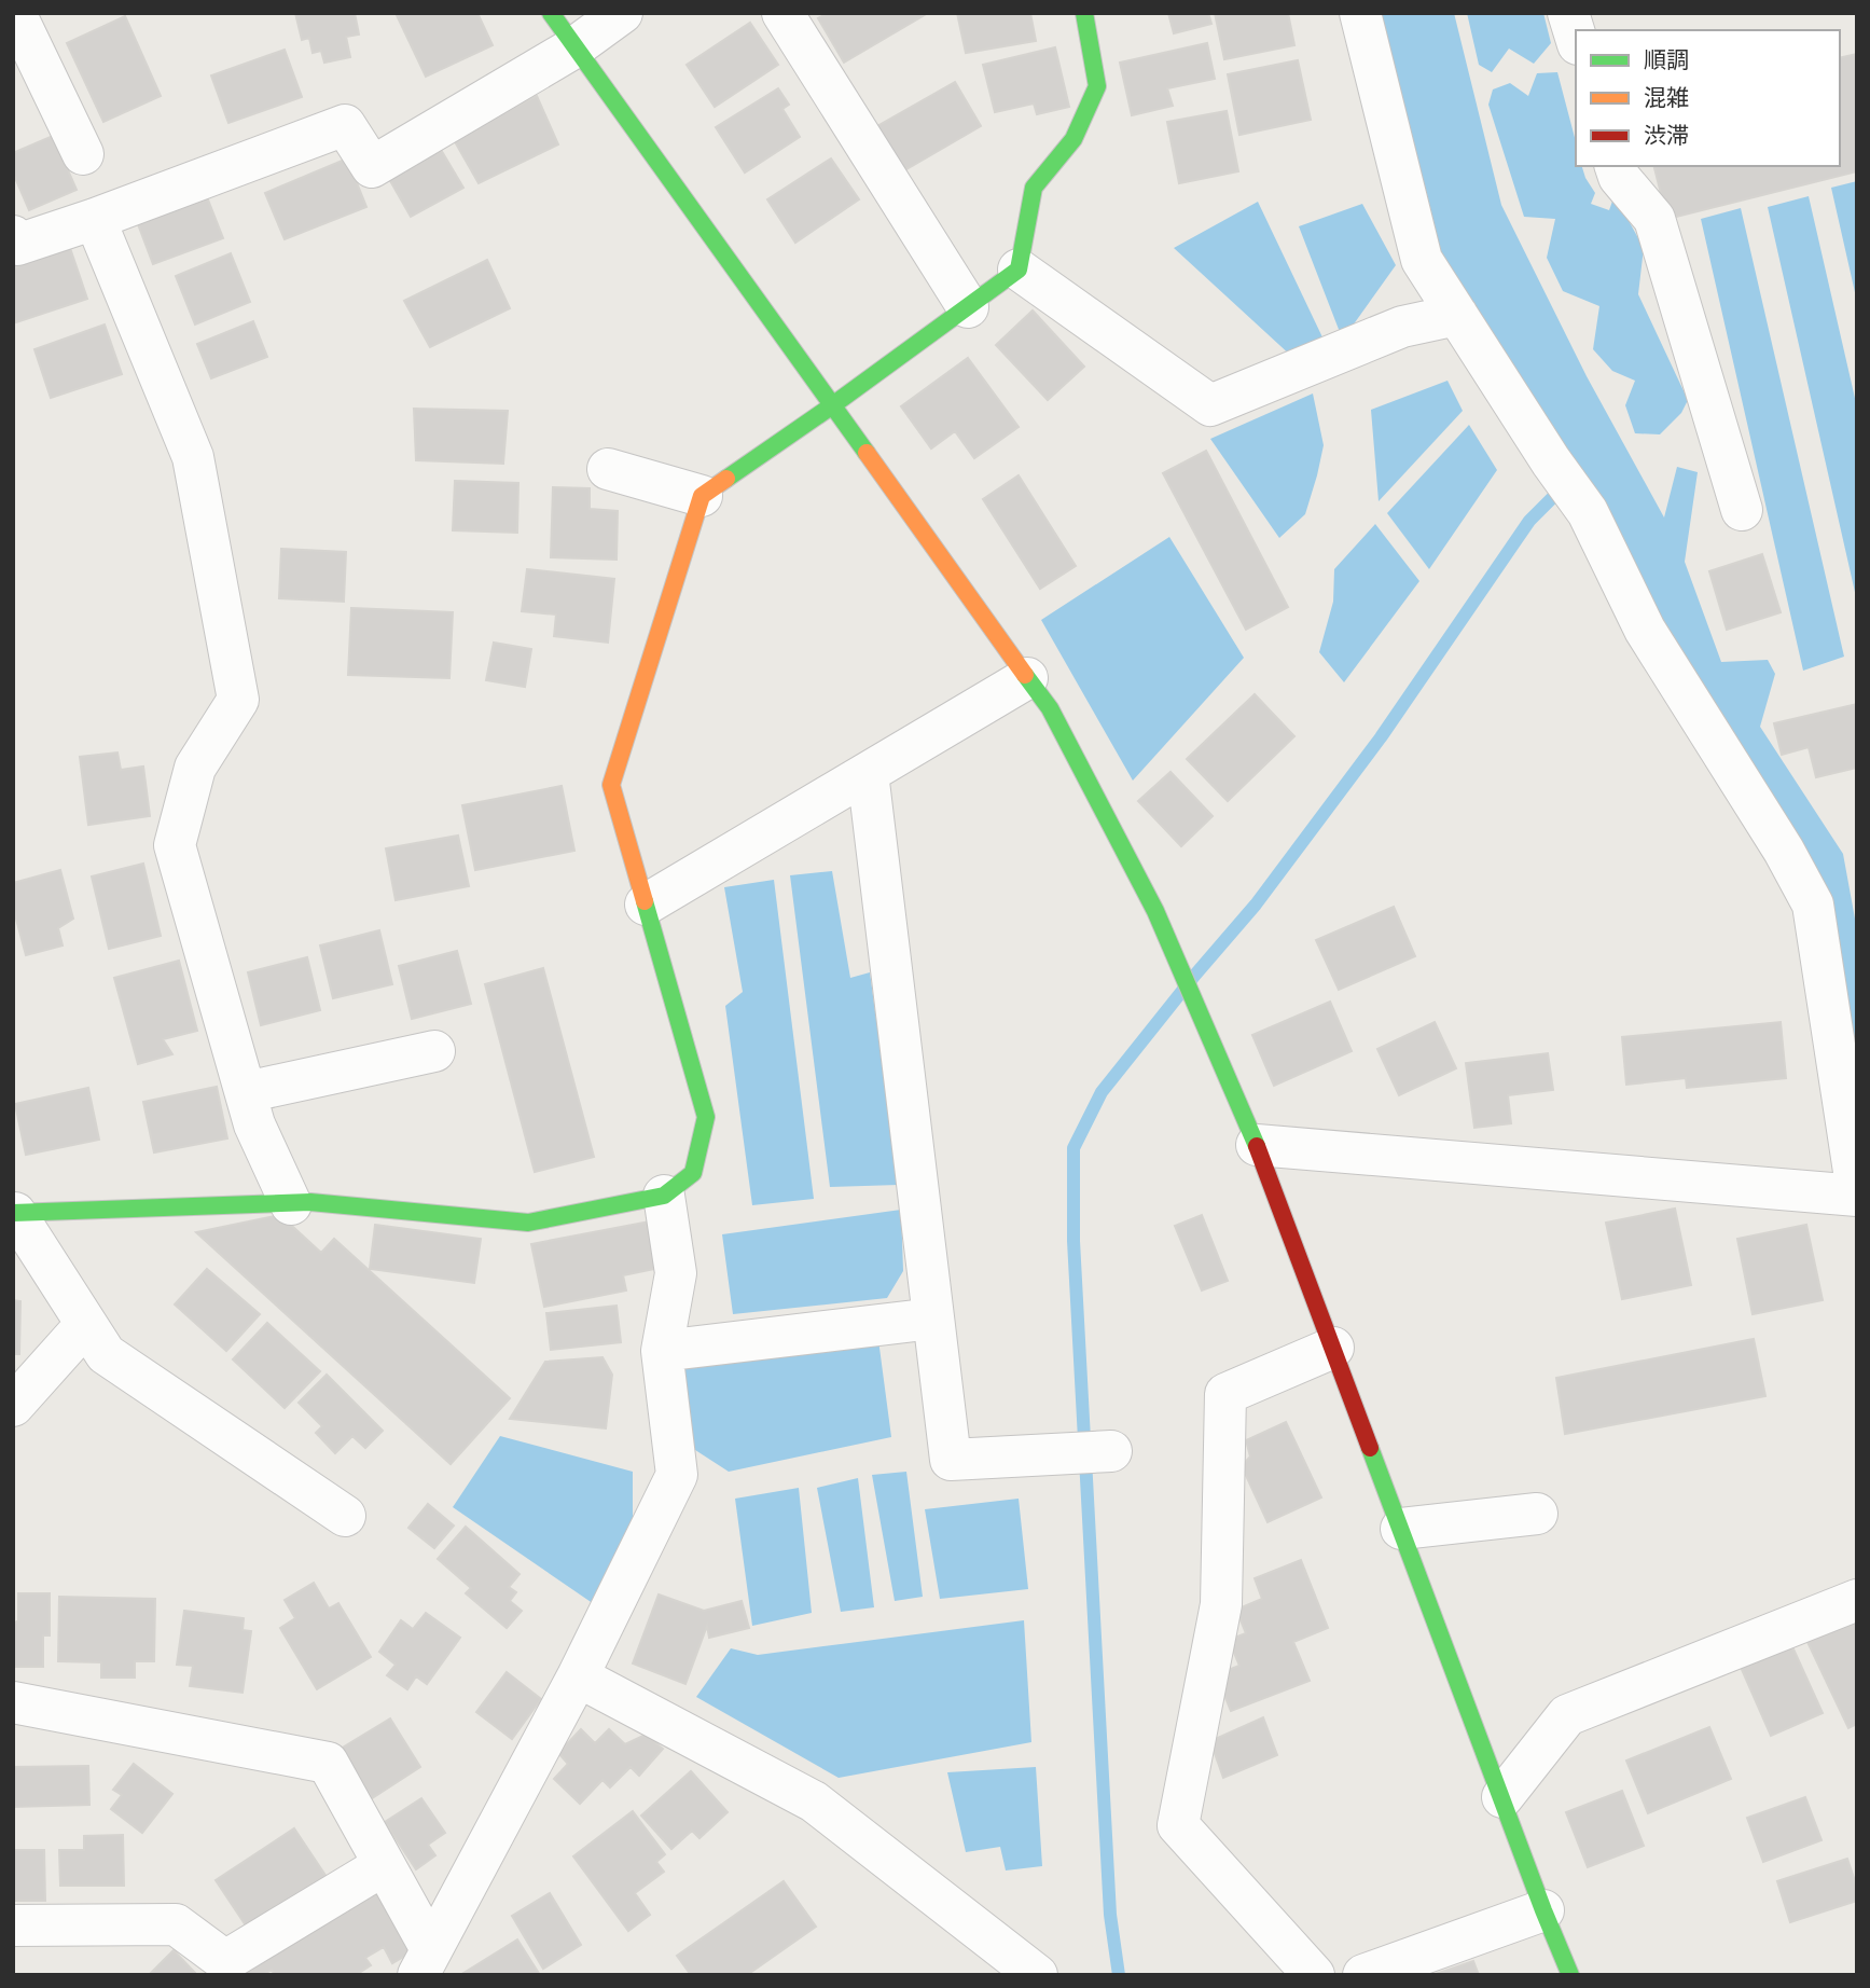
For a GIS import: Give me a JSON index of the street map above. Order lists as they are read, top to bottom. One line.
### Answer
{"legend":["順調","混雑","渋滞"]}
